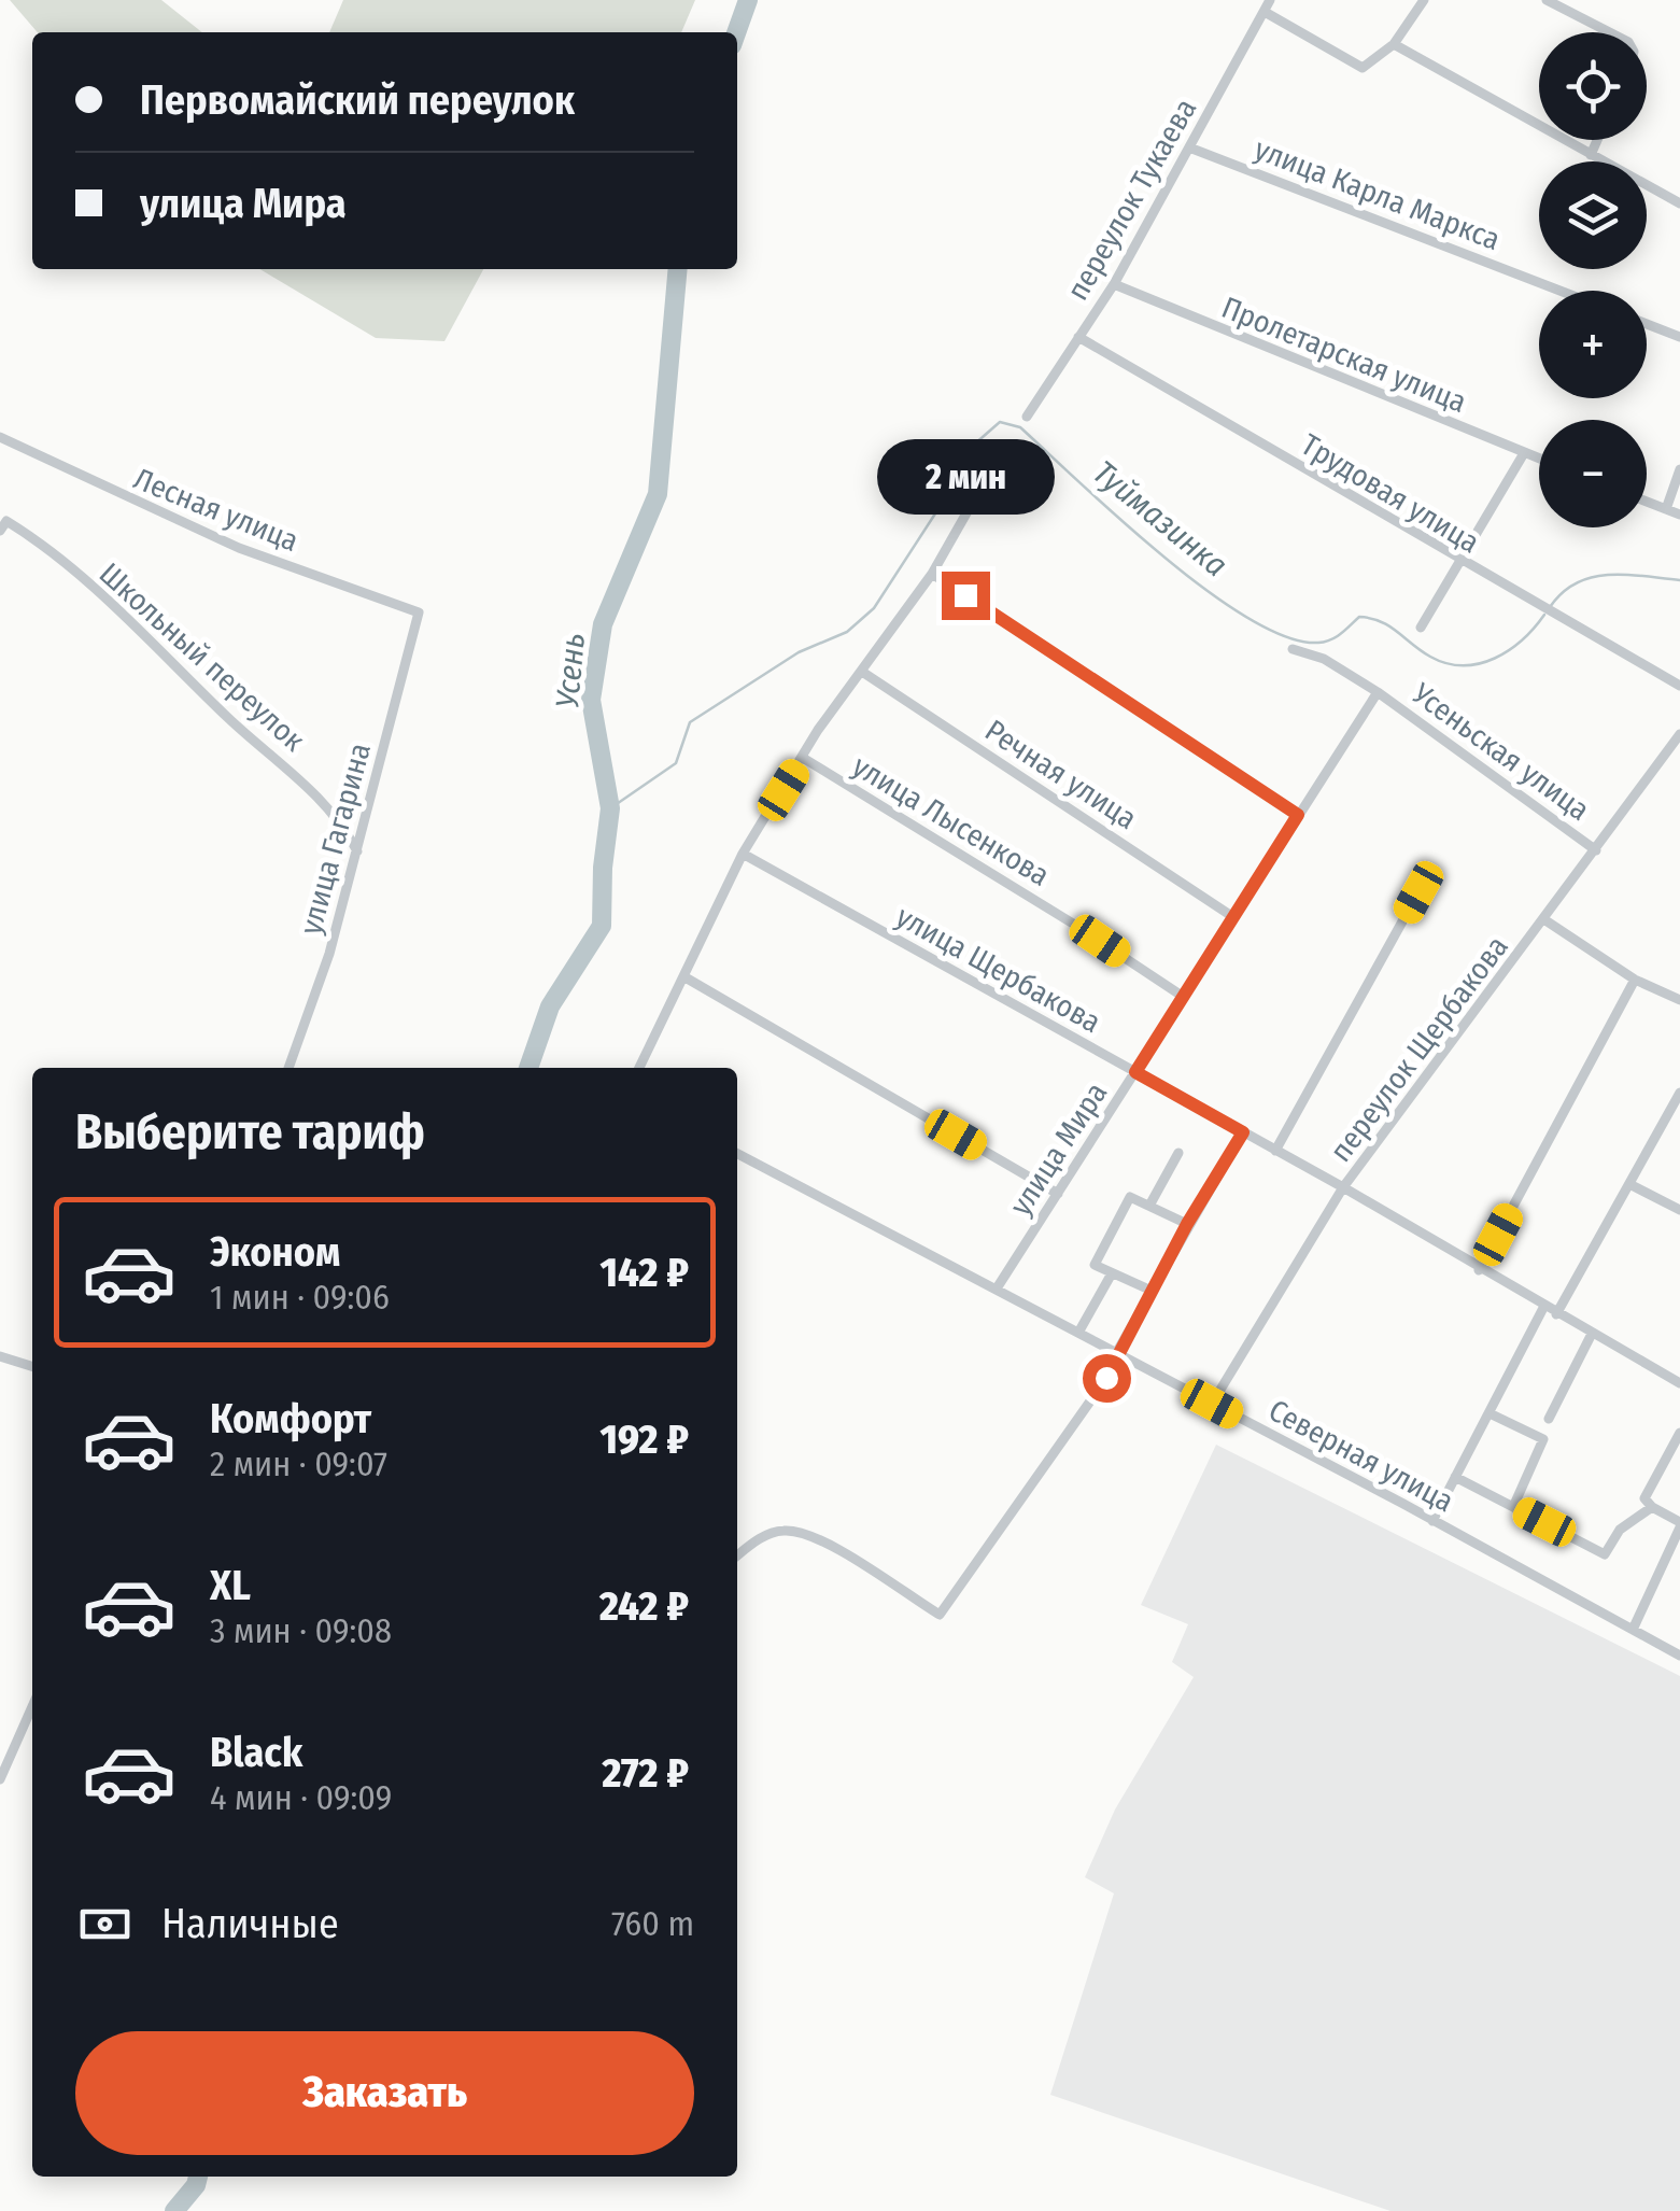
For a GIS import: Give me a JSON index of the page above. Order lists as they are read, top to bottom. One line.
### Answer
{"streets":{"street":["улица Карла Маркса","переулок Тукаева","Пролетарская улица","Трудовая улица","Лесная улица","Школьный переулок","Усеньская улица","Речная улица","улица Лысенкова","улица Гагарина","улица Щербакова","переулок Щербакова","улица Мира","Северная улица"]},"crossings":[["улица Карла Маркса","переулок Тукаева"],["переулок Тукаева","Пролетарская улица"],["переулок Тукаева","Трудовая улица"],["Лесная улица","улица Гагарина"],["Школьный переулок","улица Гагарина"],["Усеньская улица","переулок Щербакова"],["Усеньская улица","улица Мира"],["Речная улица","улица Мира"],["улица Лысенкова","улица Мира"],["улица Щербакова","переулок Щербакова"],["улица Щербакова","улица Мира"],["переулок Щербакова","Северная улица"],["улица Мира","Северная улица"]],"water":["Туймазинка","Усень"],"page":{"map_buttons":["+","−"],"banner":["Первомайский переулок","улица Мира"],"bubble":"2 мин","heading":"Выберите тариф","list":[{"name":"Эконом","note":"1 мин · 09:06","value":"142 ₽"},{"name":"Комфорт","note":"2 мин · 09:07","value":"192 ₽"},{"name":"XL","note":"3 мин · 09:08","value":"242 ₽"},{"name":"Black","note":"4 мин · 09:09","value":"272 ₽"}],"pay":["Наличные","760 m"],"buttons":"Заказать"}}
